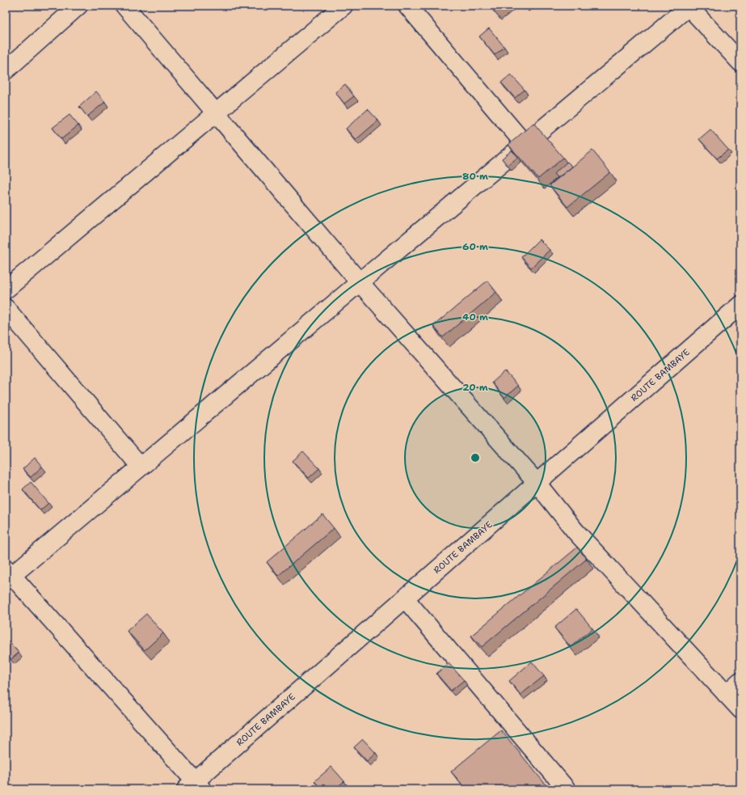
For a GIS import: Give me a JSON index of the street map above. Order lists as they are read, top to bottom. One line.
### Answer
{"streets":{"street":["ROUTE BAMBAYE"]},"rings":["80 m","60 m","40 m","20 m"]}
